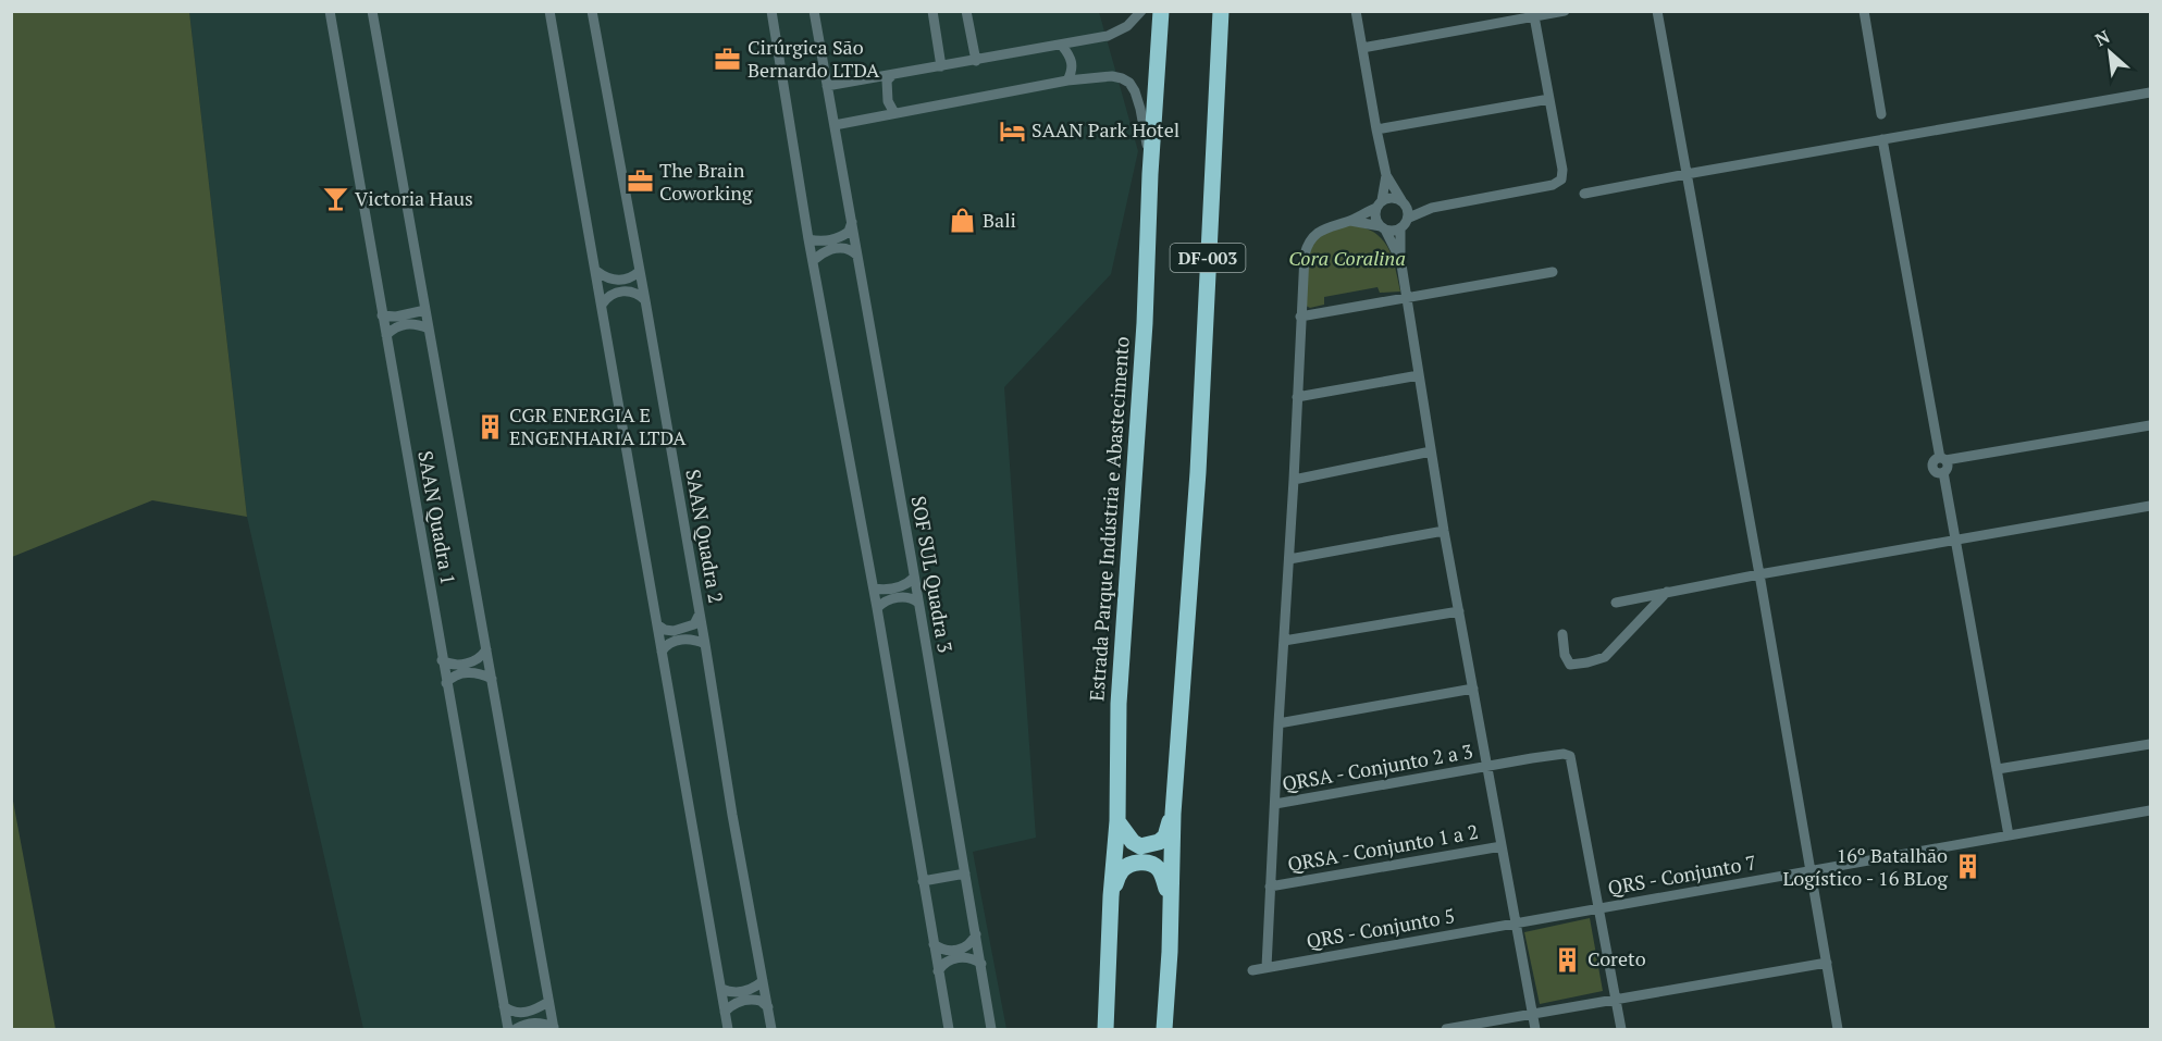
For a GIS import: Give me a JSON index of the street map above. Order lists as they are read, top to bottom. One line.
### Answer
{"streets":{"highway":["DF-003","Estrada Parque Indústria e Abastecimento"],"street":["SAAN Quadra 1","SAAN Quadra 2","SOF SUL Quadra 3","QRSA - Conjunto 2 a 3","QRSA - Conjunto 1 a 2","QRS - Conjunto 7","QRS - Conjunto 5"]},"crossings":[["QRSA - Conjunto 2 a 3","QRS - Conjunto 7"],["QRS - Conjunto 7","QRS - Conjunto 5"]],"parks":["Cora Coralina"],"places":{"office":["Cirúrgica São Bernardo LTDA","The Brain Coworking"],"hotel":["SAAN Park Hotel"],"bar":["Victoria Haus"],"shop":["Bali"],"building":["CGR ENERGIA E ENGENHARIA LTDA","16º Batalhão Logístico - 16 BLog","Coreto"]},"north":"top left"}
